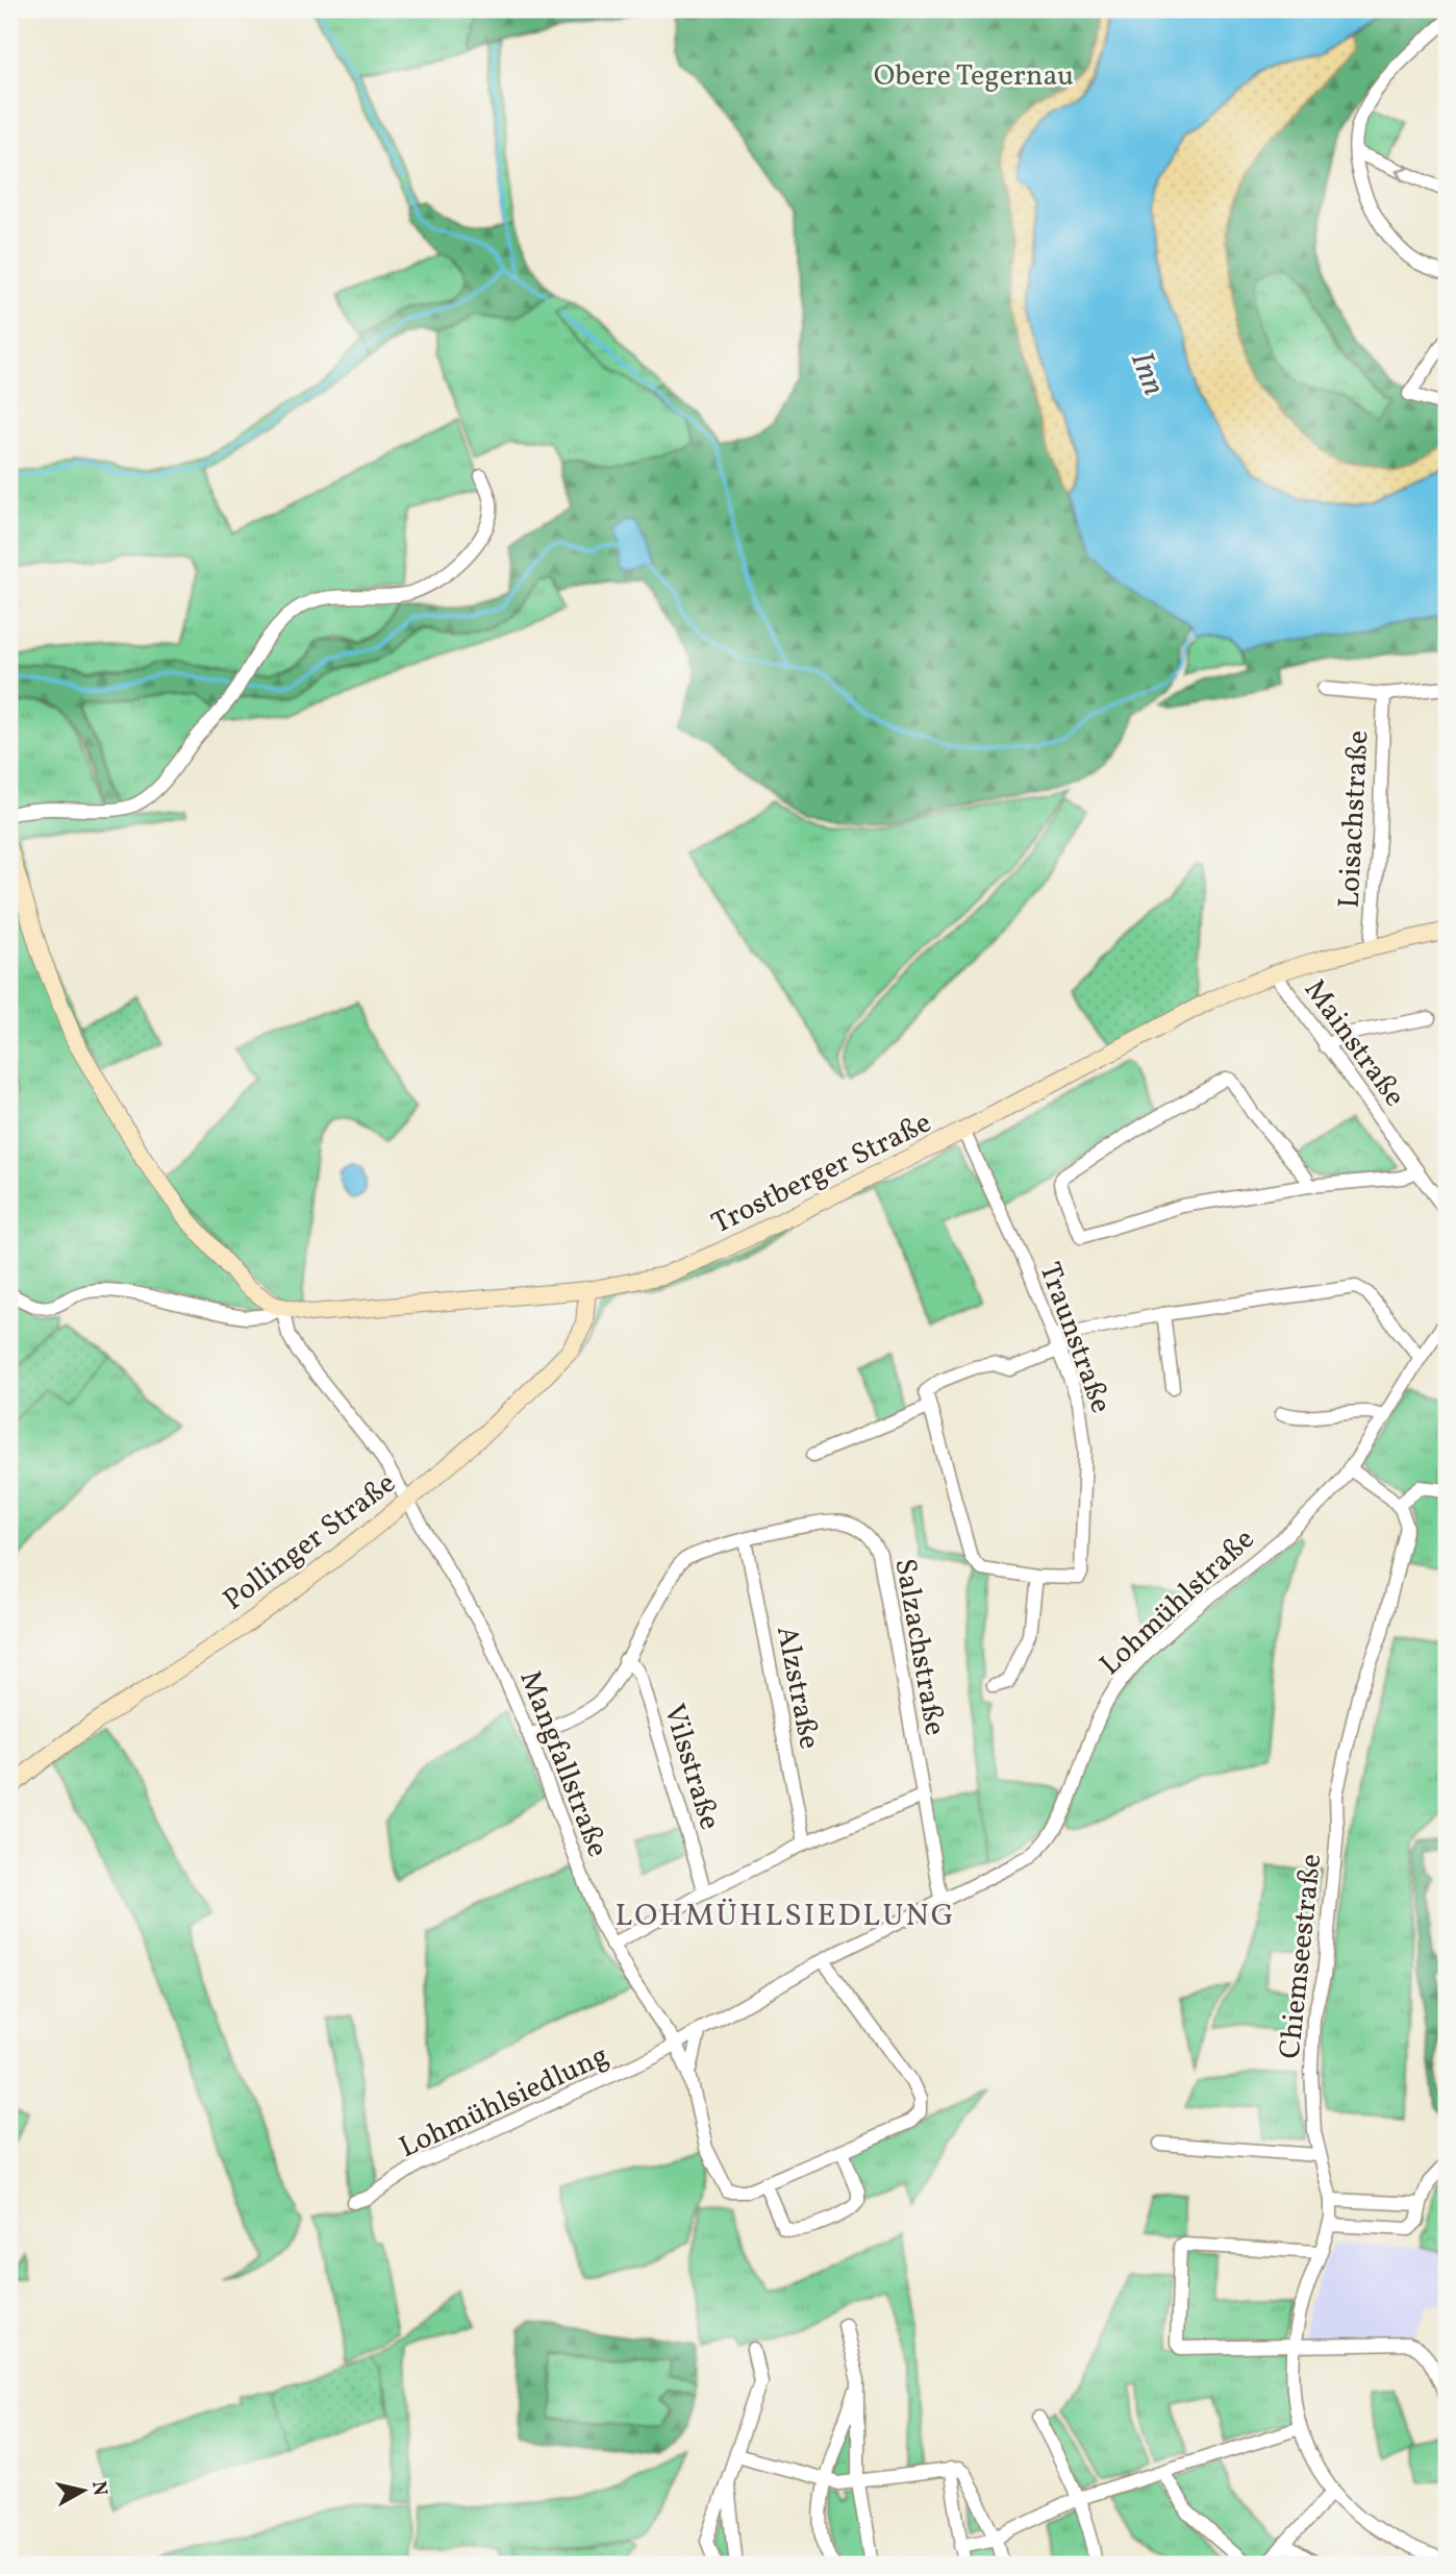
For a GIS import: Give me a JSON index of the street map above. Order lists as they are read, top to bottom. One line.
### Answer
{"streets":{"main road":["Trostberger Straße","Pollinger Straße"],"street":["Loisachstraße","Mainstraße","Traunstraße","Lohmühlstraße","Salzachstraße","Alzstraße","Mangfallstraße","Vilsstraße","Chiemseestraße","Lohmühlsiedlung"]},"crossings":[["Loisachstraße","Trostberger Straße"],["Mainstraße","Trostberger Straße"],["Trostberger Straße","Traunstraße"],["Trostberger Straße","Pollinger Straße"],["Trostberger Straße","Mangfallstraße"],["Pollinger Straße","Mangfallstraße"],["Lohmühlstraße","Salzachstraße"],["Lohmühlstraße","Lohmühlsiedlung"],["Salzachstraße","Alzstraße"],["Salzachstraße","Mangfallstraße"],["Salzachstraße","Vilsstraße"],["Salzachstraße","Lohmühlsiedlung"],["Mangfallstraße","Lohmühlsiedlung"]],"districts":["LOHMÜHLSIEDLUNG"],"water":["Inn"],"parks":["Obere Tegernau"],"north":"right"}
